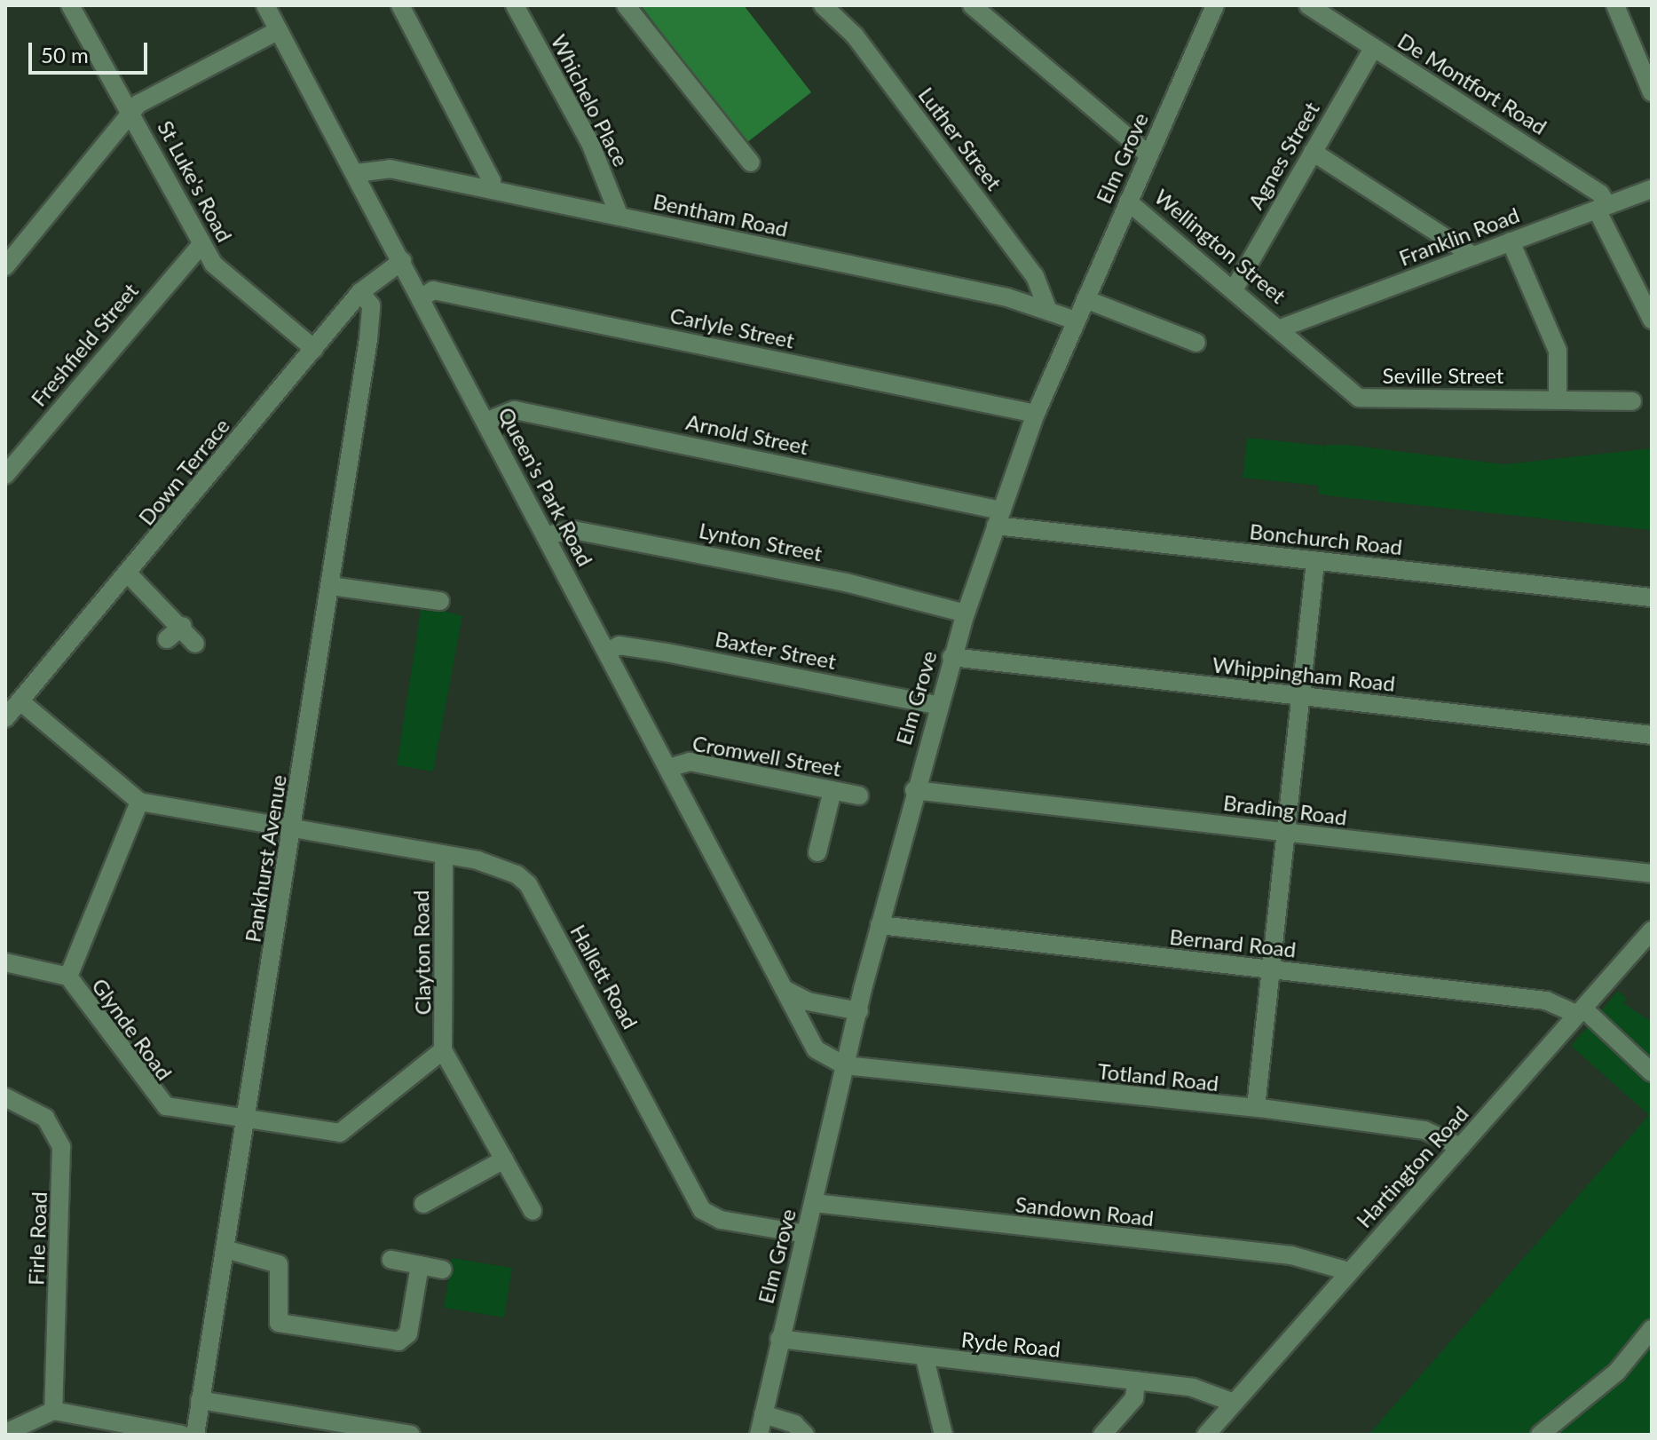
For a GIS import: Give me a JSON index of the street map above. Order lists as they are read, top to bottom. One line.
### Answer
{"streets":{"street":["De Montfort Road","Whichelo Place","Luther Street","Agnes Street","Elm Grove","St Luke's Road","Bentham Road","Franklin Road","Wellington Street","Carlyle Street","Freshfield Street","Seville Street","Arnold Street","Down Terrace","Queen's Park Road","Bonchurch Road","Lynton Street","Baxter Street","Whippingham Road","Cromwell Street","Brading Road","Pankhurst Avenue","Bernard Road","Clayton Road","Hallett Road","Glynde Road","Totland Road","Hartington Road","Sandown Road","Firle Road","Ryde Road"]},"crossings":[["De Montfort Road","Agnes Street"],["De Montfort Road","Franklin Road"],["Whichelo Place","Bentham Road"],["Luther Street","Bentham Road"],["Agnes Street","Wellington Street"],["Elm Grove","Bentham Road"],["Elm Grove","Wellington Street"],["Elm Grove","Carlyle Street"],["Elm Grove","Arnold Street"],["Elm Grove","Queen's Park Road"],["Elm Grove","Bonchurch Road"],["Elm Grove","Lynton Street"],["Elm Grove","Baxter Street"],["Elm Grove","Whippingham Road"],["Elm Grove","Brading Road"],["Elm Grove","Bernard Road"],["Elm Grove","Hallett Road"],["Elm Grove","Totland Road"],["Elm Grove","Sandown Road"],["Elm Grove","Ryde Road"],["St Luke's Road","Freshfield Street"],["St Luke's Road","Down Terrace"],["Bentham Road","Queen's Park Road"],["Franklin Road","Wellington Street"],["Franklin Road","Seville Street"],["Wellington Street","Seville Street"],["Carlyle Street","Queen's Park Road"],["Arnold Street","Queen's Park Road"],["Arnold Street","Bonchurch Road"],["Down Terrace","Queen's Park Road"],["Down Terrace","Pankhurst Avenue"],["Queen's Park Road","Lynton Street"],["Queen's Park Road","Baxter Street"],["Queen's Park Road","Cromwell Street"],["Queen's Park Road","Totland Road"],["Pankhurst Avenue","Hallett Road"],["Pankhurst Avenue","Glynde Road"],["Bernard Road","Hartington Road"],["Clayton Road","Hallett Road"],["Hallett Road","Glynde Road"],["Totland Road","Hartington Road"],["Hartington Road","Sandown Road"],["Hartington Road","Ryde Road"]],"scale_bar":"50 m"}
